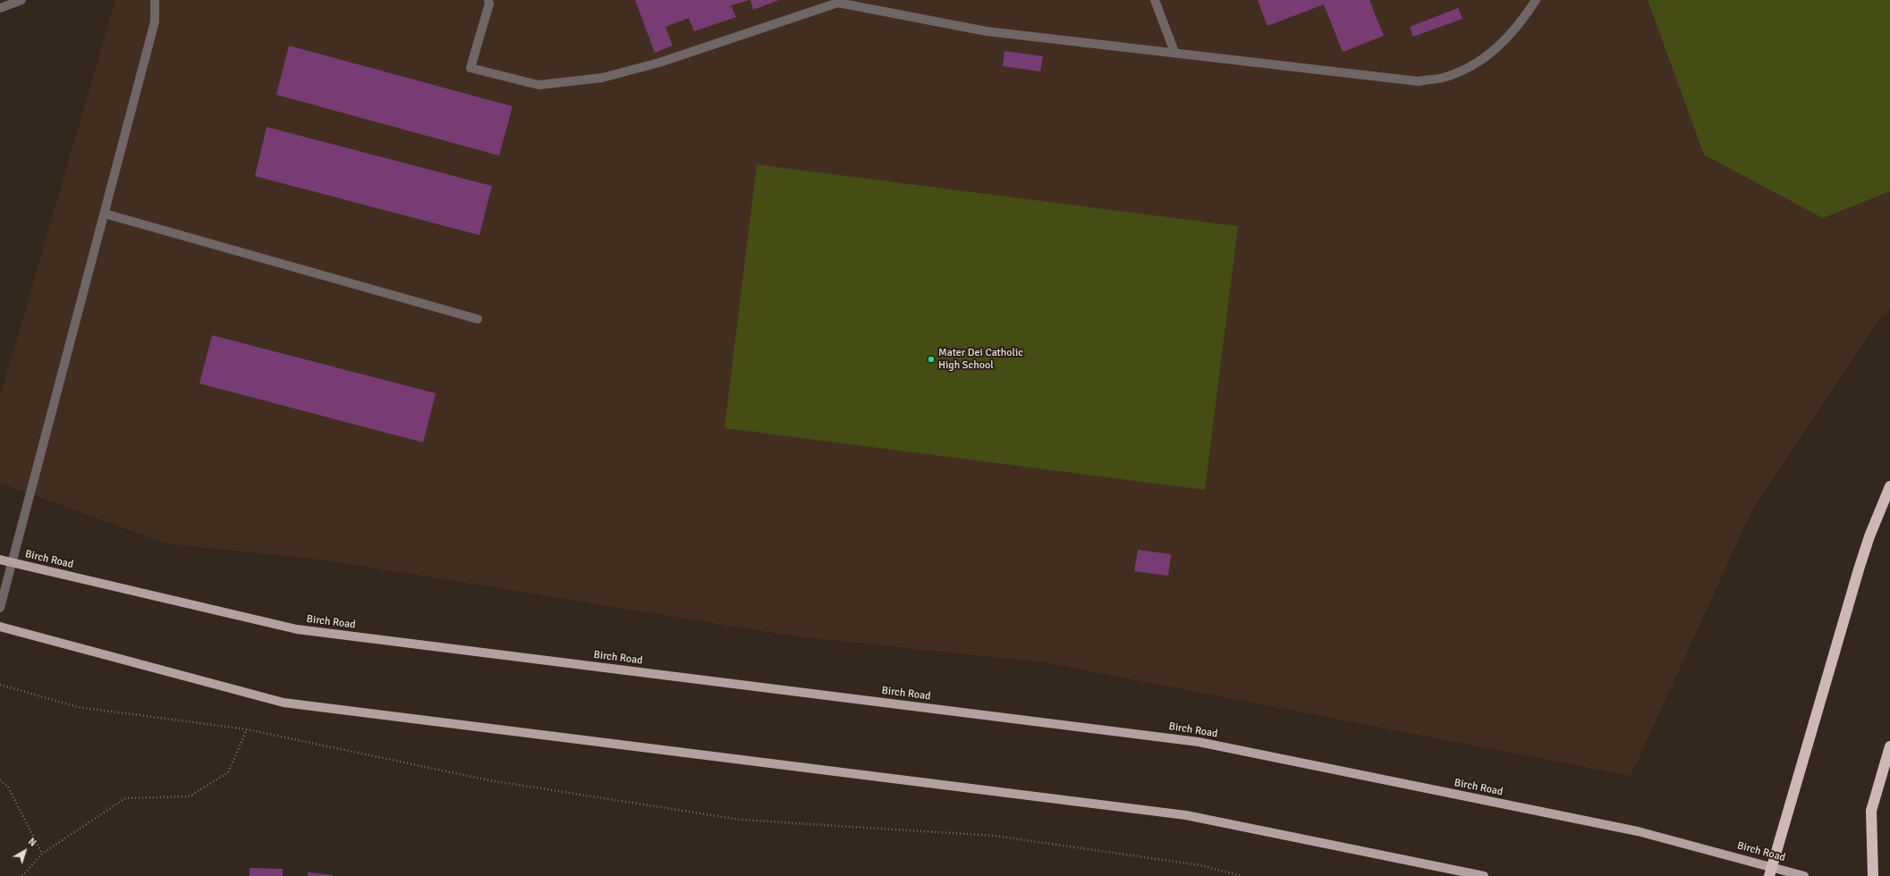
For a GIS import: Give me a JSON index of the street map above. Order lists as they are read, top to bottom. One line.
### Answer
{"streets":{"main road":["Birch Road"]},"places":["Mater Dei Catholic High School"],"north":"top right"}
